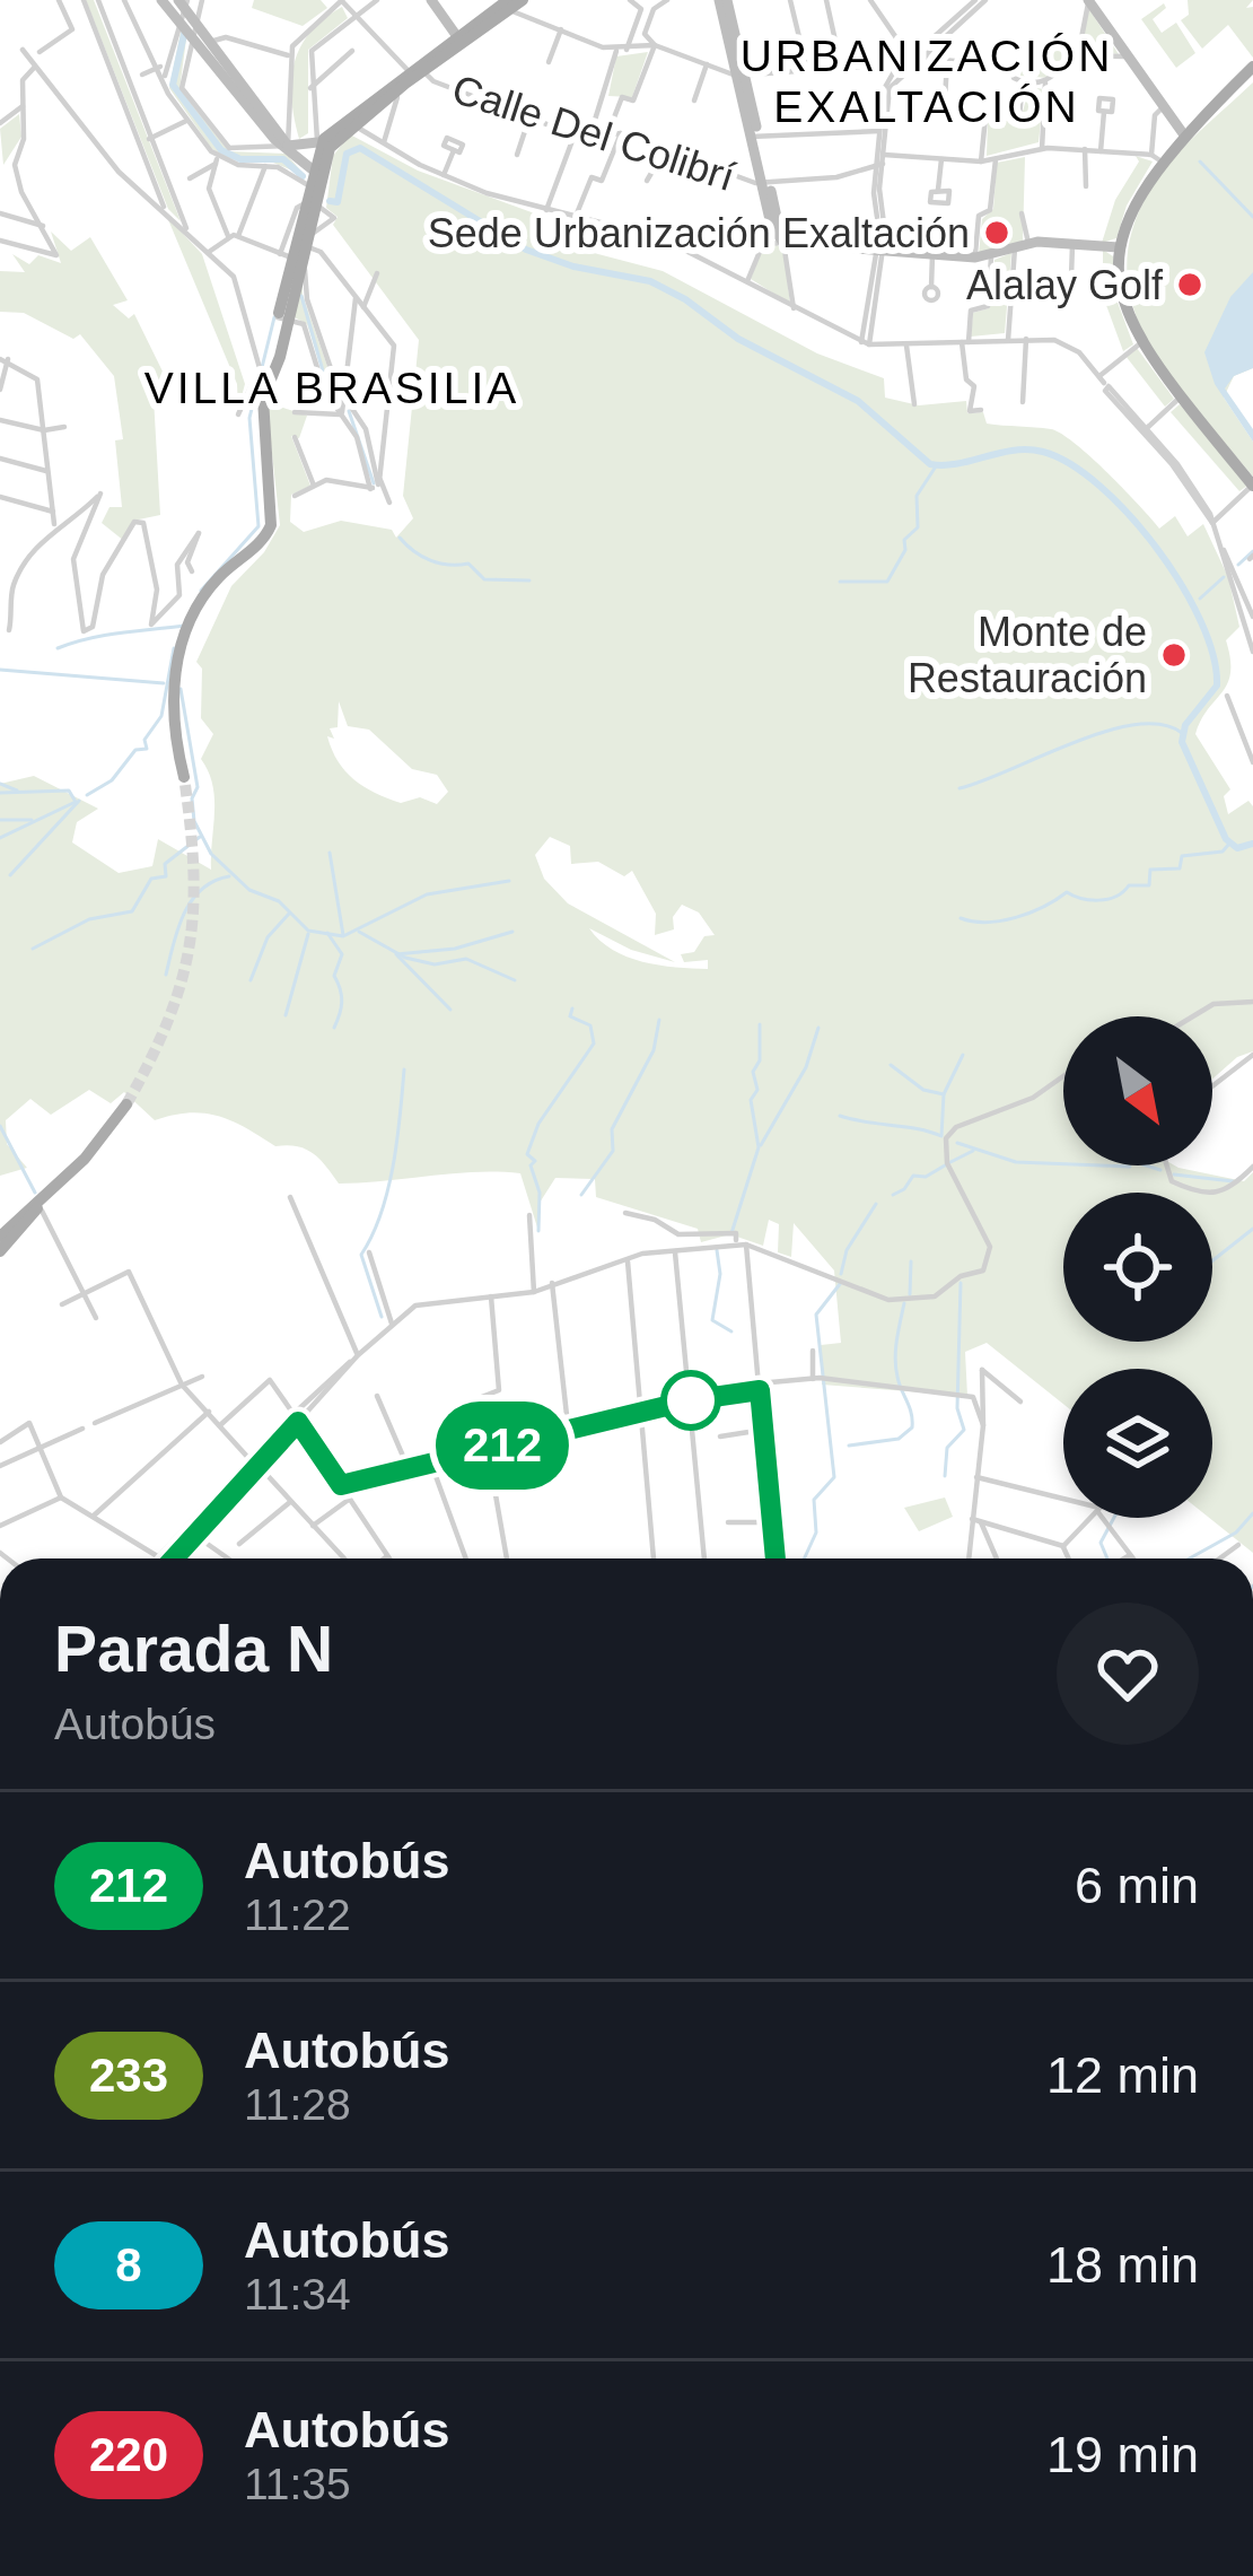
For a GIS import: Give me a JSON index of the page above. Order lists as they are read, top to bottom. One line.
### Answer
{"streets":{"street":["Calle Del Colibrí"]},"districts":["URBANIZACIÓN EXALTACIÓN","VILLA BRASILIA"],"places":["Sede Urbanización Exaltación","Alalay Golf","Monte de Restauración"],"lines":["bus line 212"],"north":"bottom right","page":{"on_map":"212","heading":["Parada N","Autobús"],"list":[{"mark":"212","name":"Autobús","note":"11:22","value":"6 min"},{"mark":"233","name":"Autobús","note":"11:28","value":"12 min"},{"mark":"8","name":"Autobús","note":"11:34","value":"18 min"},{"mark":"220","name":"Autobús","note":"11:35","value":"19 min"}]}}
